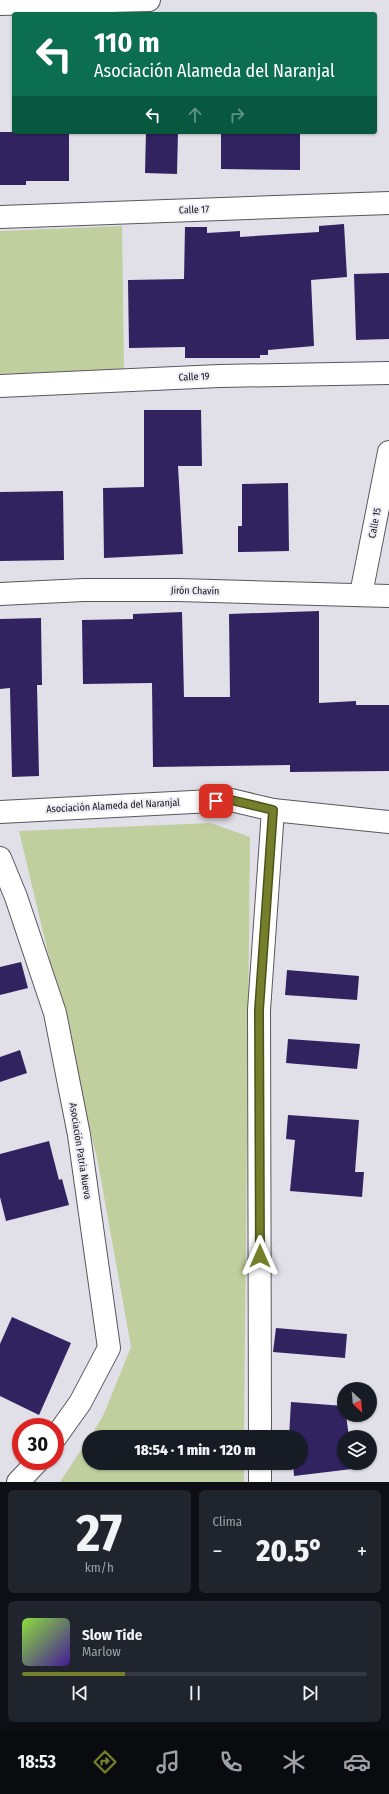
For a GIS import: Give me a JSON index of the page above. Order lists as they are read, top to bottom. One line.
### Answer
{"streets":{"street":["Calle 17","Calle 19","Calle 15","Jirón Chavín","Asociación Alameda del Naranjal","Asociación Patria Nueva"]},"crossings":[["Calle 15","Jirón Chavín"]],"north":"bottom right","page":{"turn":["110 m","Asociación Alameda del Naranjal"],"limit":"30","trip":"18:54 · 1 min · 120 m","tile":[["27","km/h"],"Clima"],"heat":["−","20.5°","+"],"song":["Slow Tide","Marlow"],"tabs":"18:53"}}
